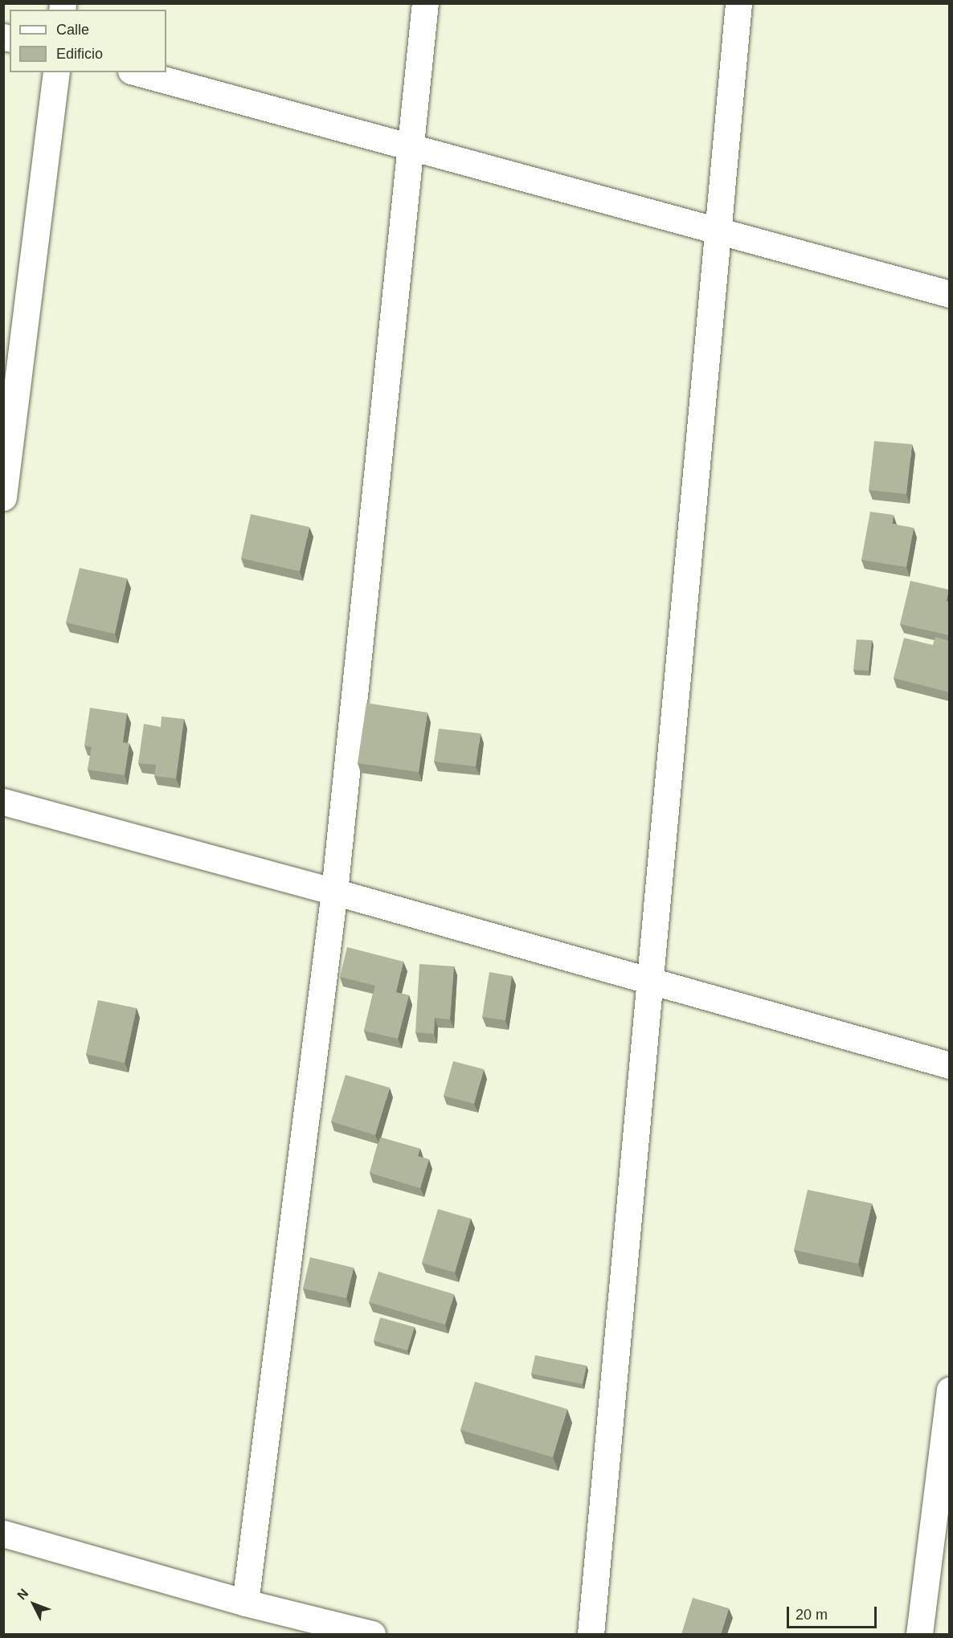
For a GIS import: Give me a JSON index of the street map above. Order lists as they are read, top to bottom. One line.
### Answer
{"legend":["Calle","Edificio"],"scale_bar":"20 m","north":"top left"}
